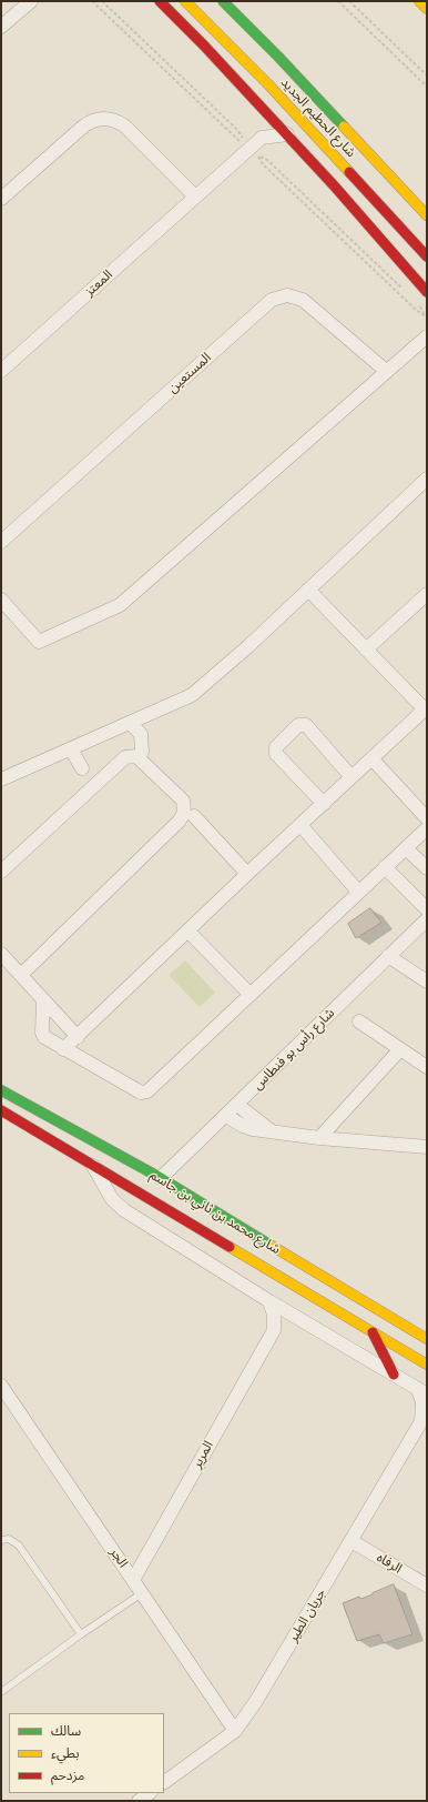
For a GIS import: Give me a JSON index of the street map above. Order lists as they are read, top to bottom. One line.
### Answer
{"streets":{"main road":["شارع الحطيم الجديد","شارع محمد بن ثاني بن جاسم"],"street":["المعتز","المستعين","شارع رأس بو فنطاس","المرير","الجر","الرفاه","جريان الطير"]},"crossings":[["شارع رأس بو فنطاس","شارع محمد بن ثاني بن جاسم"],["شارع محمد بن ثاني بن جاسم","جريان الطير"],["المرير","الجر"],["الجر","جريان الطير"],["الرفاه","جريان الطير"]],"legend":["سالك","بطيء","مزدحم"]}
